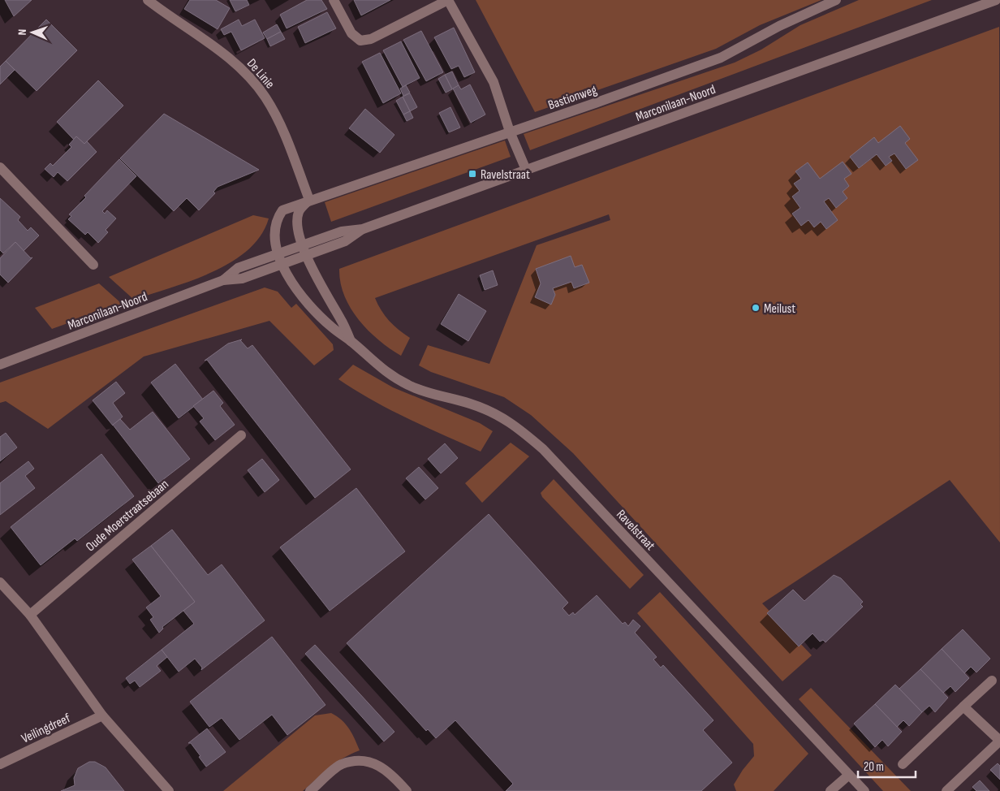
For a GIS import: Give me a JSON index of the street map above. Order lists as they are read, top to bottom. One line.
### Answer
{"streets":{"street":["De Linie","Bastionweg","Marconilaan-Noord","Oude Moerstraatsebaan","Ravelstraat","Veilingdreef"]},"crossings":[["De Linie","Bastionweg"],["Bastionweg","Marconilaan-Noord"],["Bastionweg","Ravelstraat"],["Marconilaan-Noord","Ravelstraat"]],"places":{"transit":["Ravelstraat"],"other":["Meilust"]},"scale_bar":"20 m","north":"left"}
